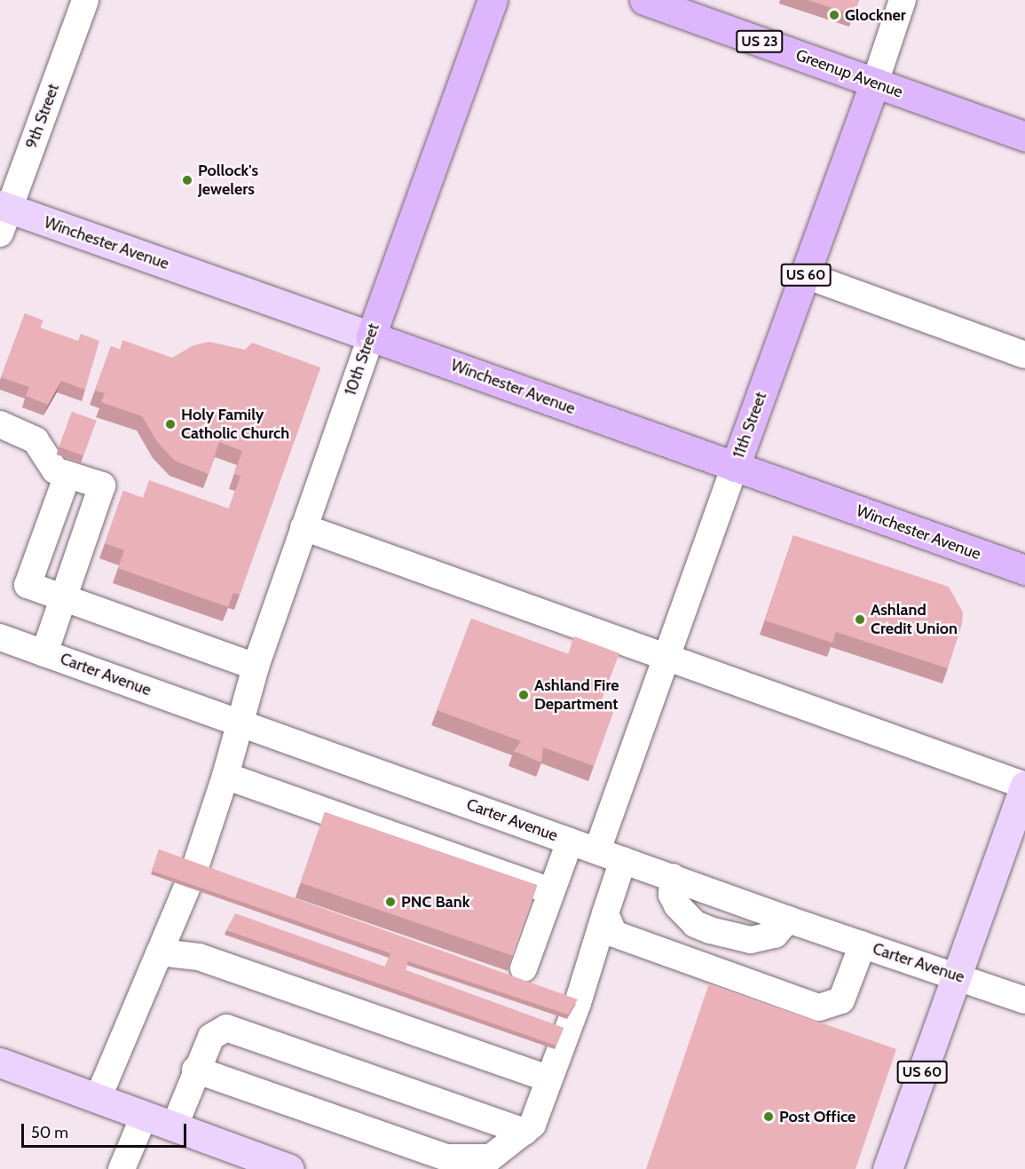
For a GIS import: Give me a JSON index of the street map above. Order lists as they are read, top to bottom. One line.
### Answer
{"streets":{"highway":["US 23","Greenup Avenue","Winchester Avenue","US 60","10th Street","11th Street"],"street":["9th Street","Carter Avenue"]},"crossings":[["Greenup Avenue","11th Street"],["9th Street","Winchester Avenue"],["Winchester Avenue","10th Street"],["Winchester Avenue","11th Street"],["US 60","Carter Avenue"],["10th Street","Carter Avenue"],["11th Street","Carter Avenue"]],"places":["Glockner","Pollock's Jewelers","Holy Family Catholic Church","Ashland Credit Union","Ashland Fire Department","PNC Bank","Post Office"],"scale_bar":"50 m"}
